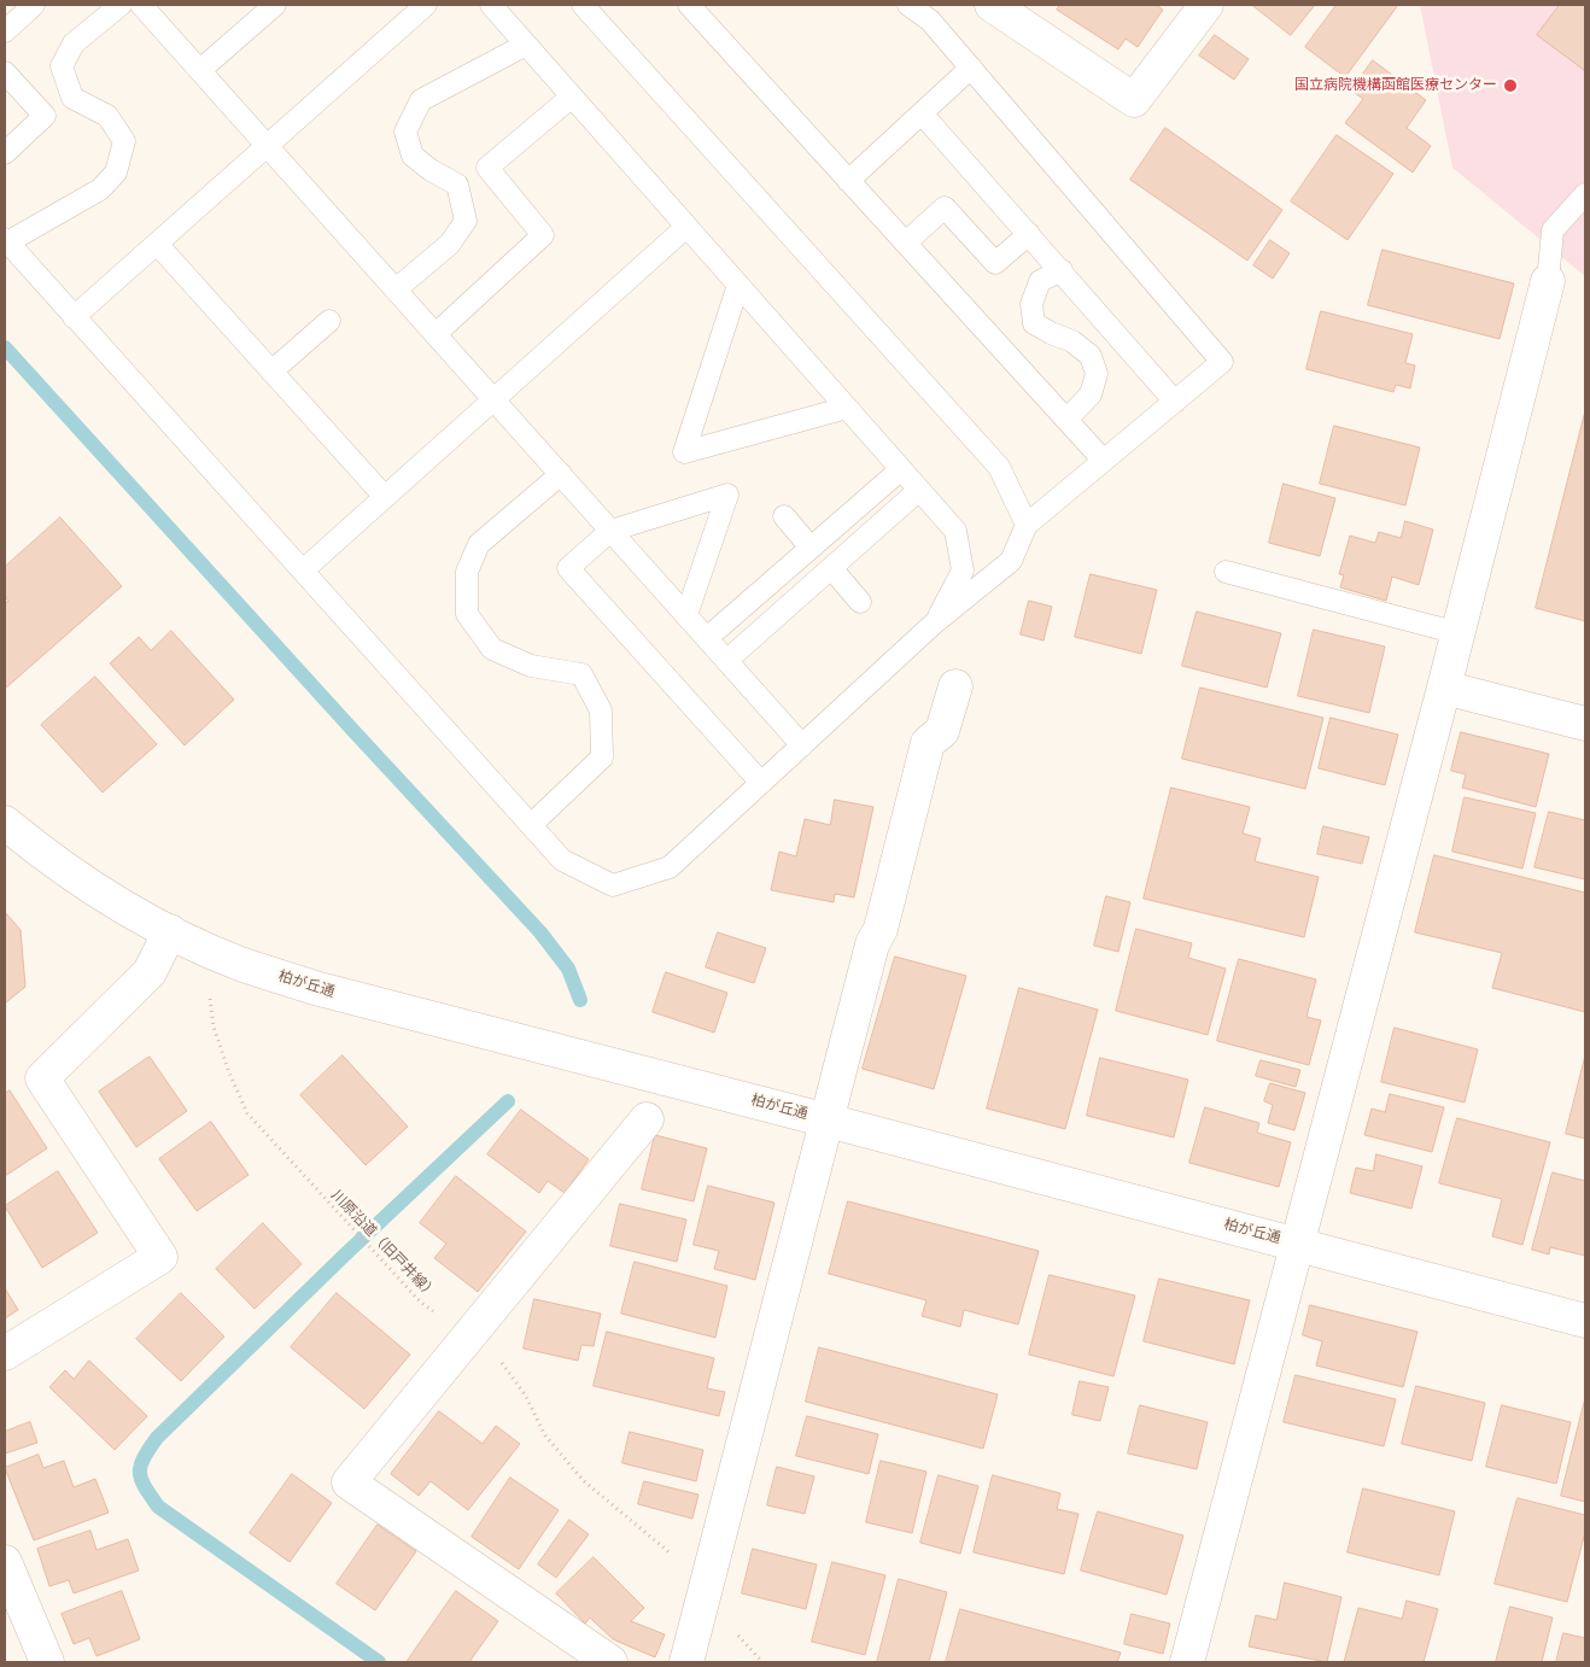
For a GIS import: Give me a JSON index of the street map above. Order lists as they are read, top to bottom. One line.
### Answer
{"streets":{"street":["柏が丘通"],"path":["川原沿道（旧戸井線）"]},"places":["国立病院機構函館医療センター"]}
